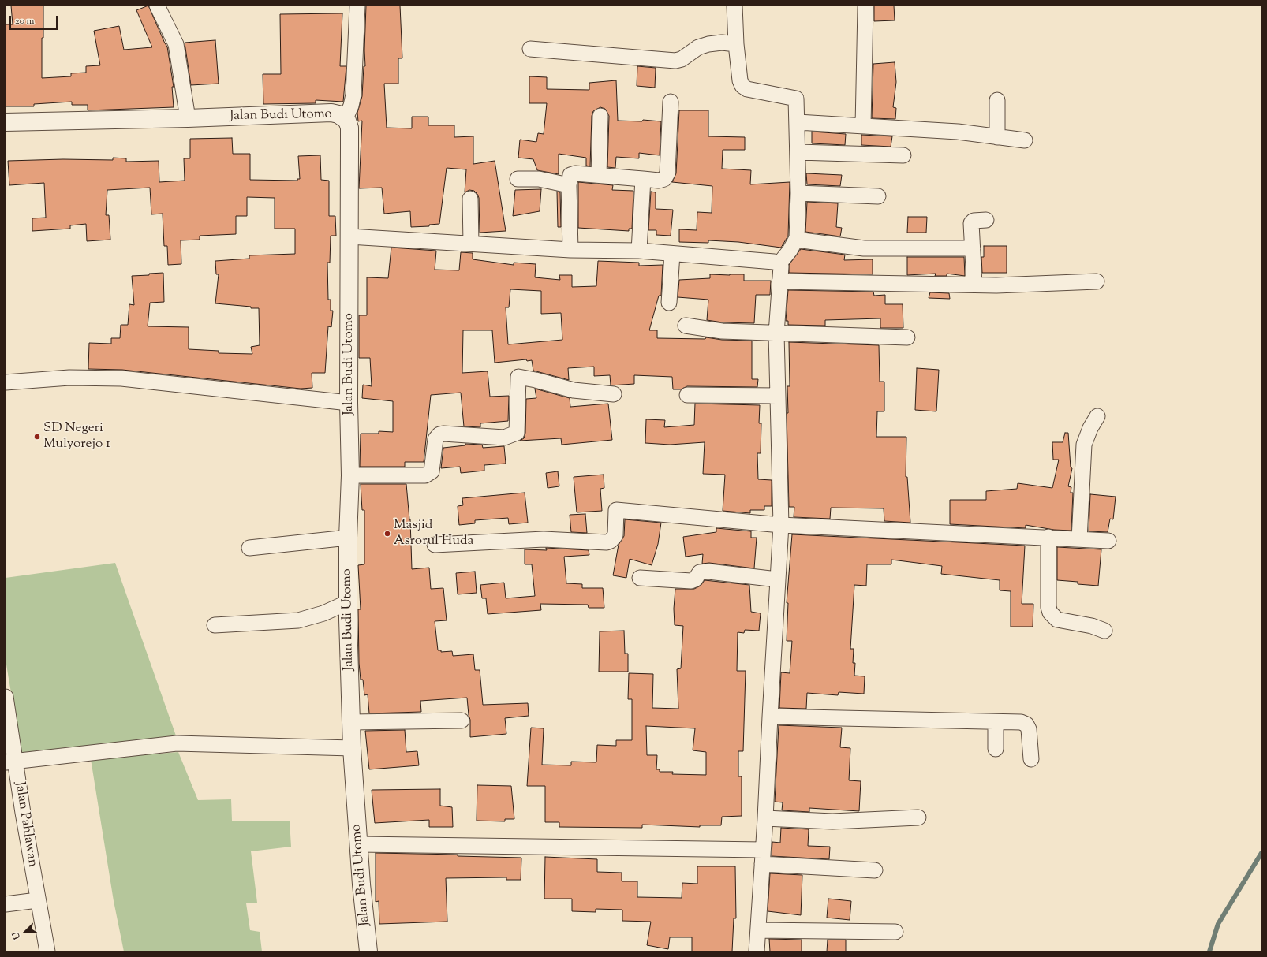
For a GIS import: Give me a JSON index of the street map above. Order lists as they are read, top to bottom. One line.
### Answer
{"streets":{"street":["Jalan Budi Utomo","Jalan Pahlawan"]},"places":["SD Negeri Mulyorejo 1","Masjid Asrorul Huda"],"scale_bar":"20 m","north":"bottom left"}
